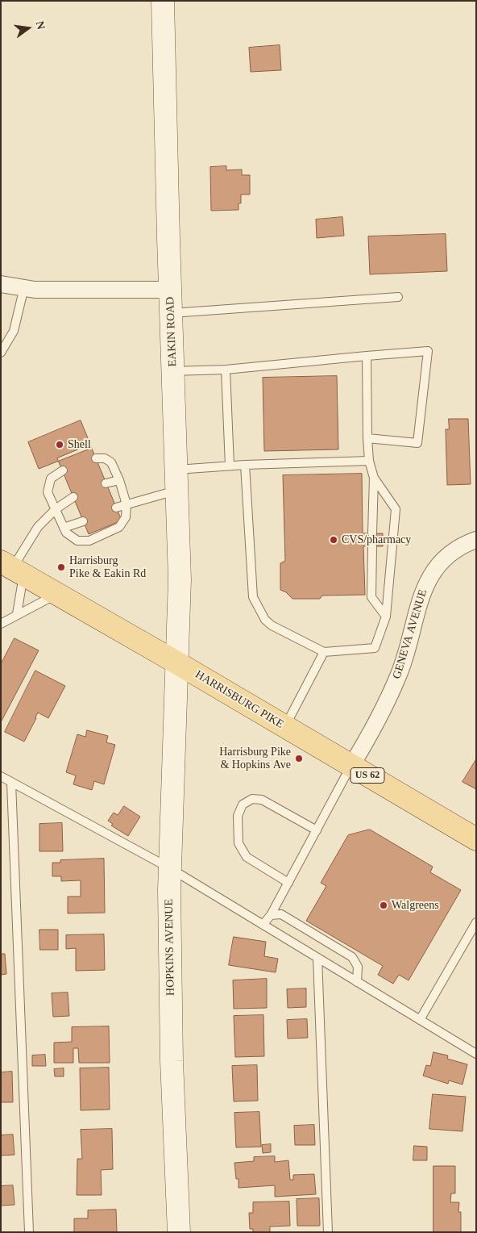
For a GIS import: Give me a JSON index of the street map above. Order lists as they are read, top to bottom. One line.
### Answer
{"streets":{"main road":["HARRISBURG PIKE","US 62"],"street":["EAKIN ROAD","GENEVA AVENUE","HOPKINS AVENUE"]},"crossings":[["EAKIN ROAD","HARRISBURG PIKE"],["EAKIN ROAD","HOPKINS AVENUE"],["GENEVA AVENUE","HARRISBURG PIKE"],["HARRISBURG PIKE","HOPKINS AVENUE"]],"places":["Shell","CVS/pharmacy","Harrisburg Pike & Eakin Rd","Harrisburg Pike & Hopkins Ave","Walgreens"],"north":"right"}
